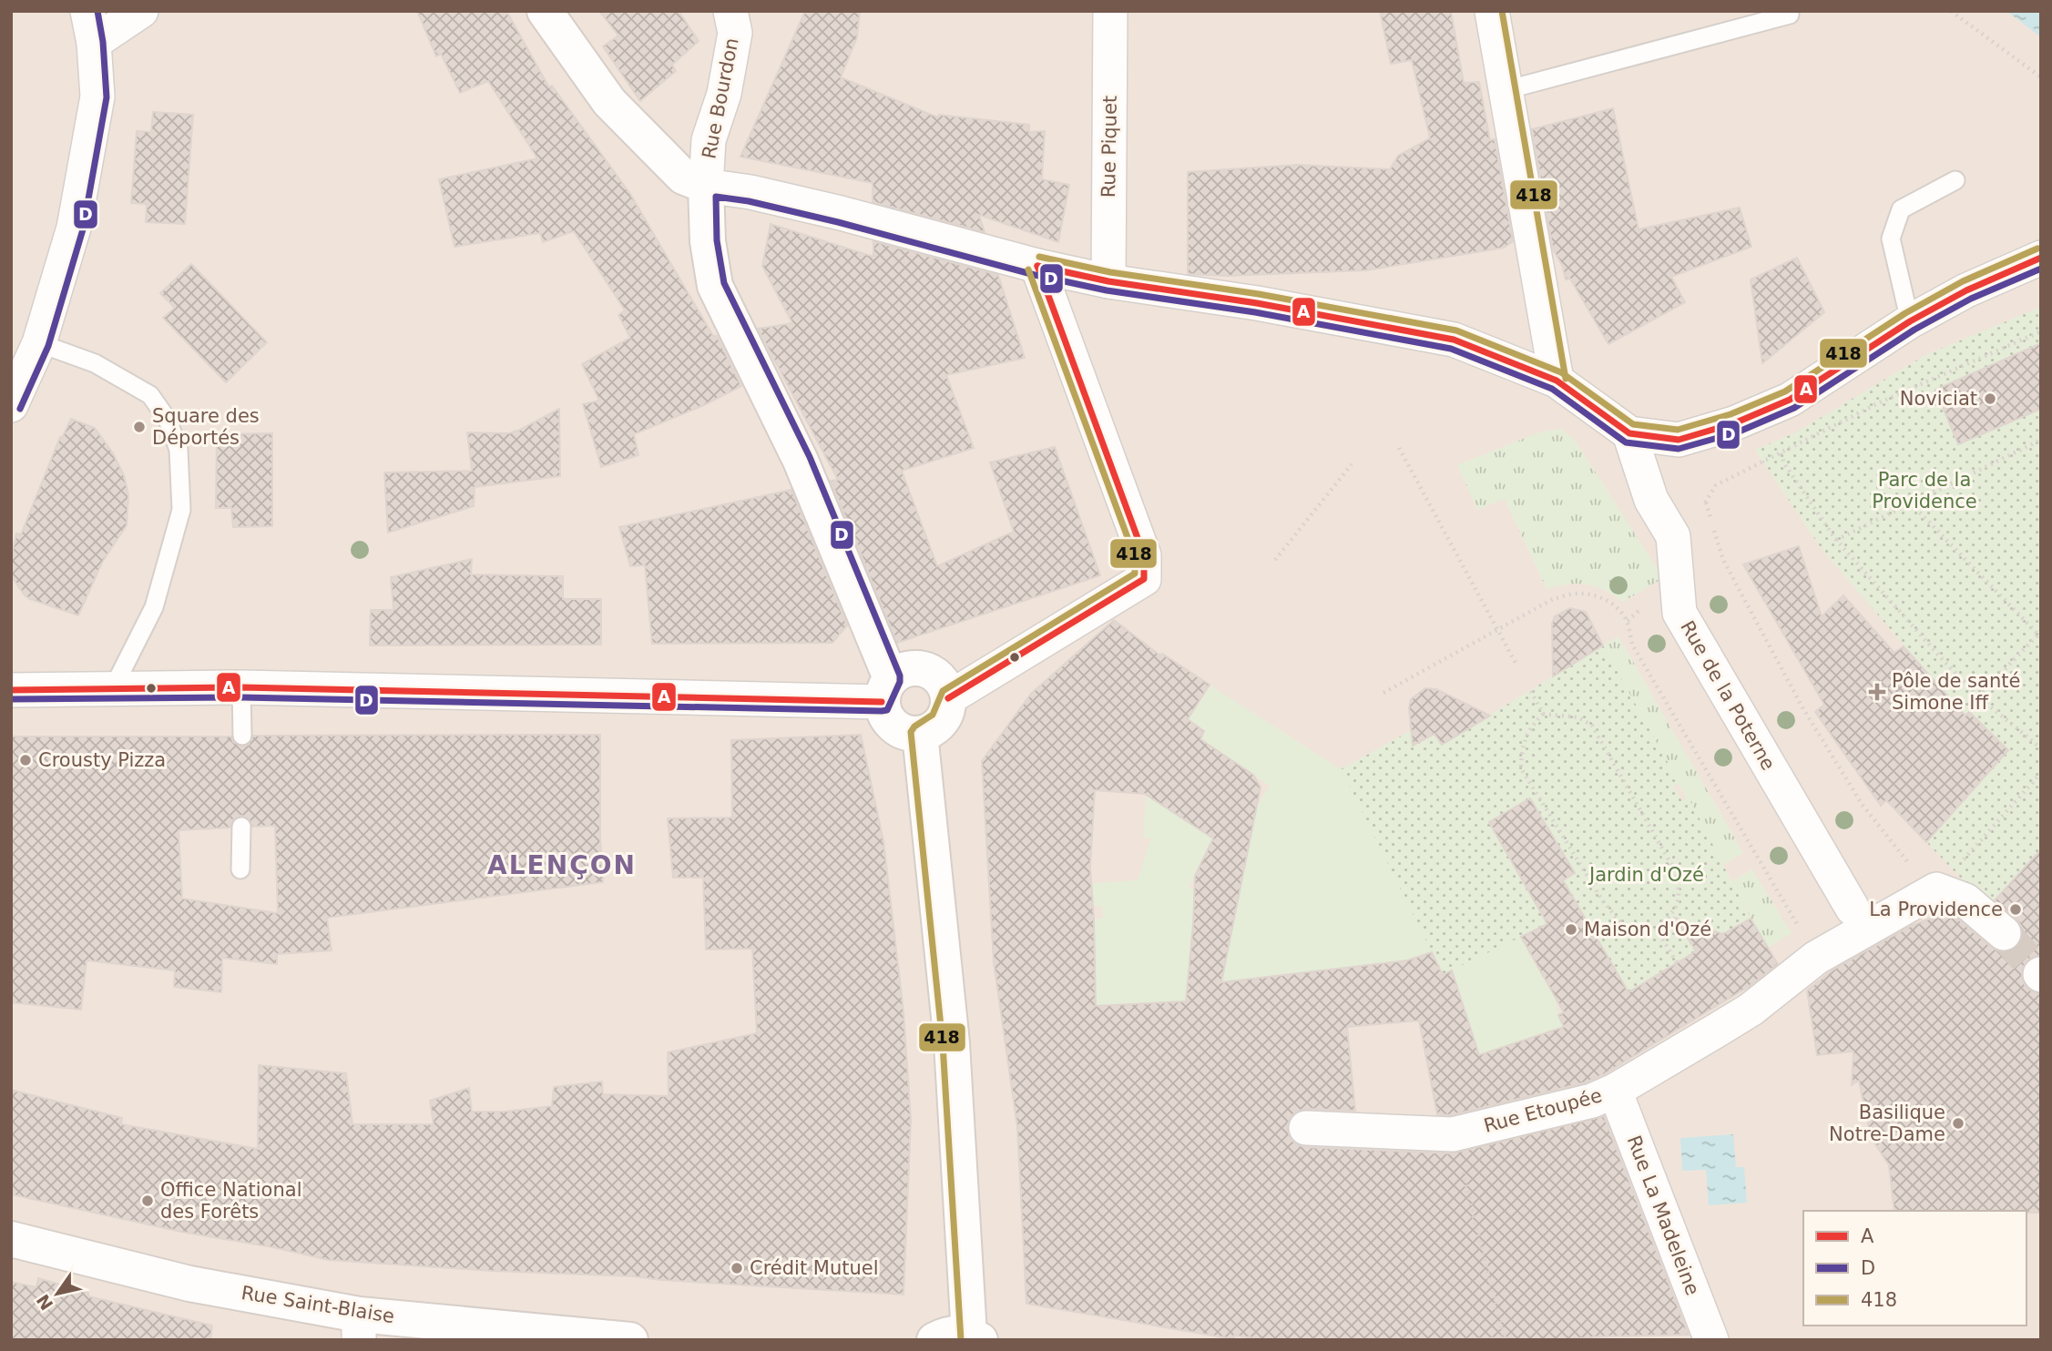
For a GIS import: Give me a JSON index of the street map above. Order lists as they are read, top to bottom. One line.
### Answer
{"streets":{"street":["Rue Bourdon","Rue Piquet","Rue de la Poterne","Rue Etoupée","Rue La Madeleine","Rue Saint-Blaise"]},"crossings":[["Rue de la Poterne","Rue Etoupée"],["Rue Etoupée","Rue La Madeleine"]],"districts":["ALENÇON"],"parks":["Parc de la Providence","Jardin d'Ozé"],"places":{"other":["Noviciat","Square des Déportés","Crousty Pizza","La Providence","Maison d'Ozé","Basilique Notre-Dame","Office National des Forêts","Crédit Mutuel"],"health":["Pôle de santé Simone Iff"]},"lines":["transit line D","transit line 418","transit line A"],"legend":["A","D","418"],"north":"bottom left"}
